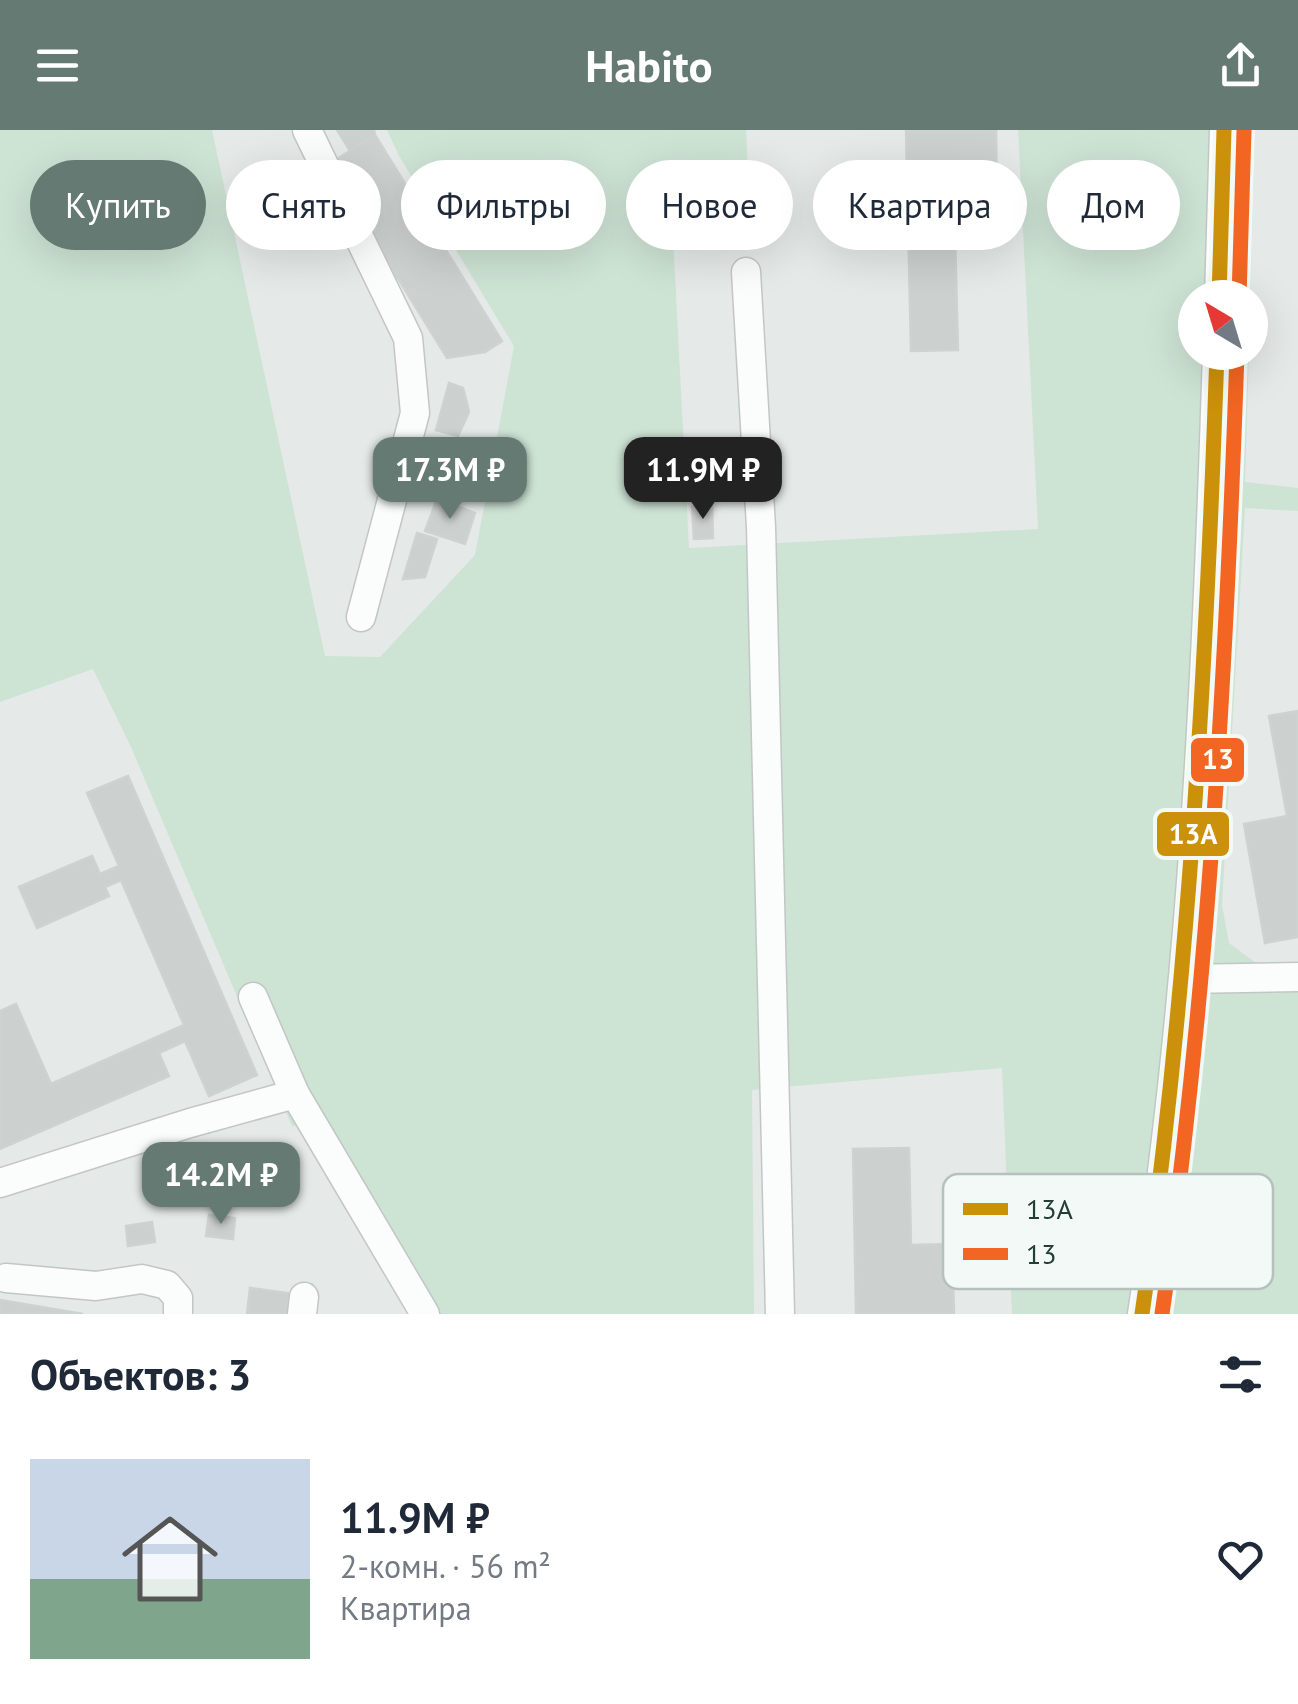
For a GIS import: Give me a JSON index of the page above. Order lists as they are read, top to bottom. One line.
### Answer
{"lines":["transit line 13А","transit line 13"],"legend":["13А","13"],"north":"top left","page":{"header":"Habito","chip":["Купить","Снять","Фильтры","Новое","Квартира","Дом"],"price":["17.3M ₽","11.9M ₽","14.2M ₽"],"heading":"Объектов: 3","list":[{"name":"11.9M ₽","note":"2-комн. · 56 m² · Квартира"}]}}
